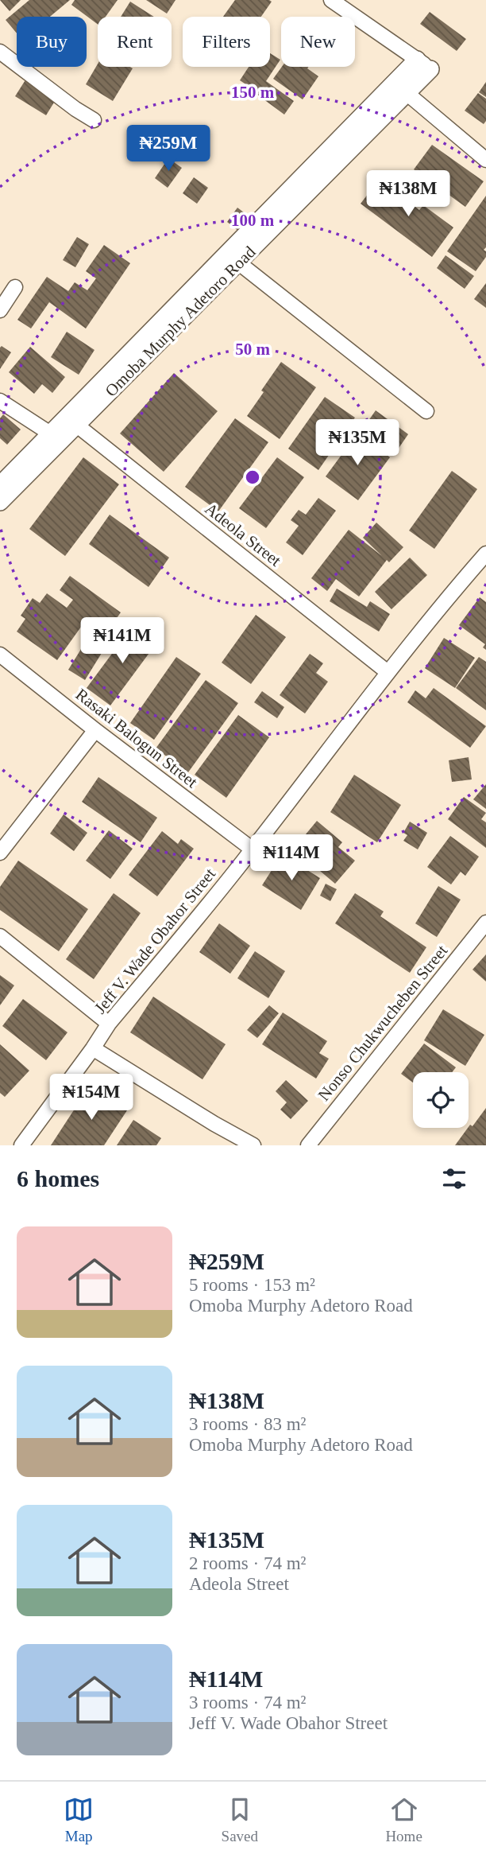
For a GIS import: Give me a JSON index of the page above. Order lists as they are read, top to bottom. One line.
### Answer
{"streets":{"street":["Omoba Murphy Adetoro Road","Adeola Street","Rasaki Balogun Street","Jeff V. Wade Obahor Street","Nonso Chukwucheben Street"]},"crossings":[["Omoba Murphy Adetoro Road","Adeola Street"],["Adeola Street","Jeff V. Wade Obahor Street"],["Rasaki Balogun Street","Jeff V. Wade Obahor Street"]],"page":{"chip":["Buy","Rent","Filters","New"],"price":["₦259M","₦138M","₦135M","₦141M","₦114M","₦154M"],"heading":"6 homes","list":[{"name":"₦259M","note":"5 rooms · 153 m² · Omoba Murphy Adetoro Road"},{"name":"₦138M","note":"3 rooms · 83 m² · Omoba Murphy Adetoro Road"},{"name":"₦135M","note":"2 rooms · 74 m² · Adeola Street"},{"name":"₦114M","note":"3 rooms · 74 m² · Jeff V. Wade Obahor Street"}],"tabs":["Map","Saved","Home"]},"rings":["150 m","100 m","50 m"]}
